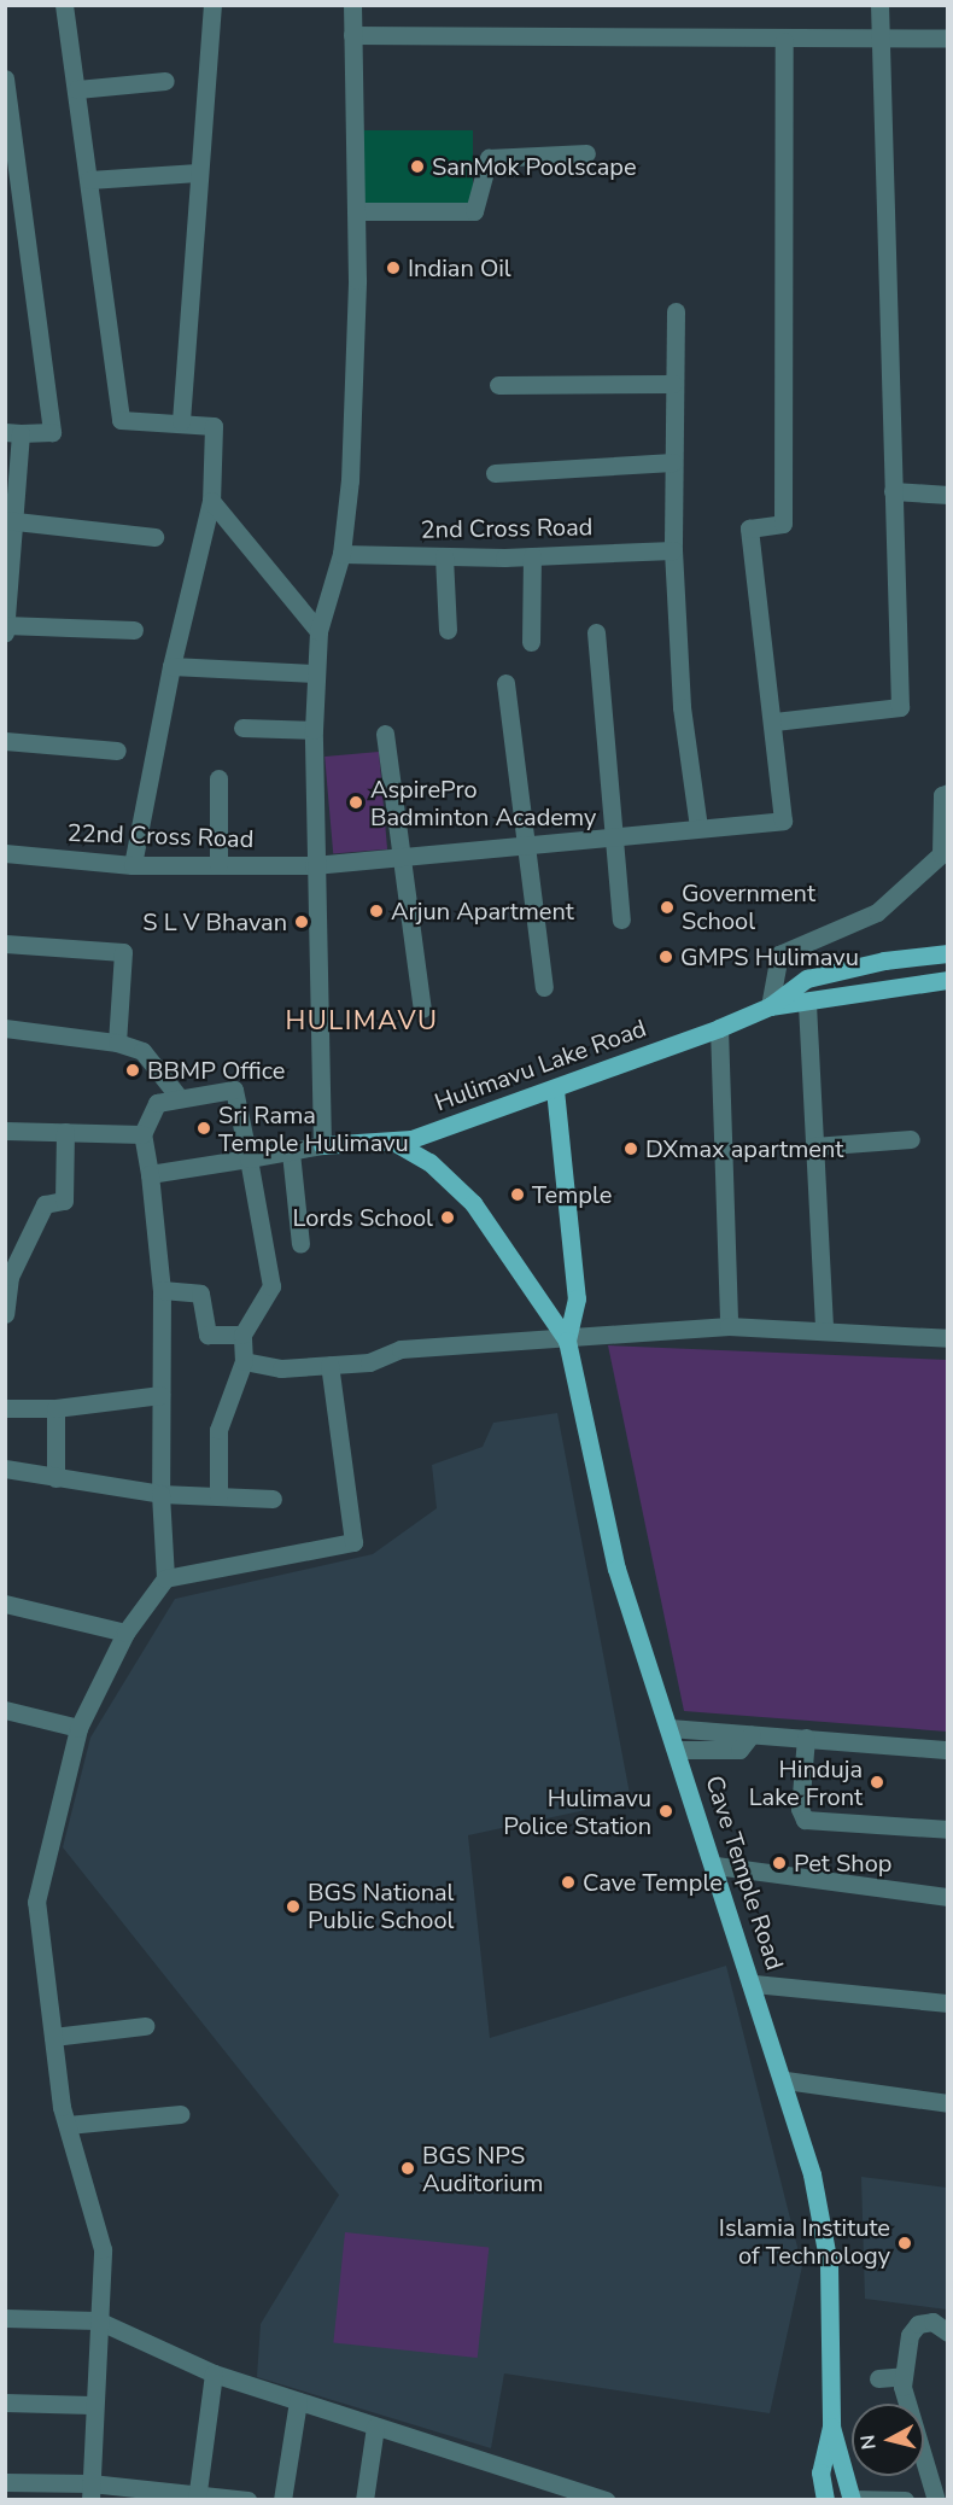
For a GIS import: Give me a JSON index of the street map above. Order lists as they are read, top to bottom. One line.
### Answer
{"streets":{"main road":["Hulimavu Lake Road","Cave Temple Road"],"street":["2nd Cross Road","22nd Cross Road"]},"crossings":[["Hulimavu Lake Road","Cave Temple Road"]],"districts":["HULIMAVU"],"places":["SanMok Poolscape","Indian Oil","AspirePro Badminton Academy","Government School","Arjun Apartment","S L V Bhavan","GMPS Hulimavu","BBMP Office","Sri Rama Temple Hulimavu","DXmax apartment","Temple","Lords School","Hinduja Lake Front","Hulimavu Police Station","Pet Shop","Cave Temple","BGS National Public School","BGS NPS Auditorium","Islamia Institute of Technology"],"north":"left"}
